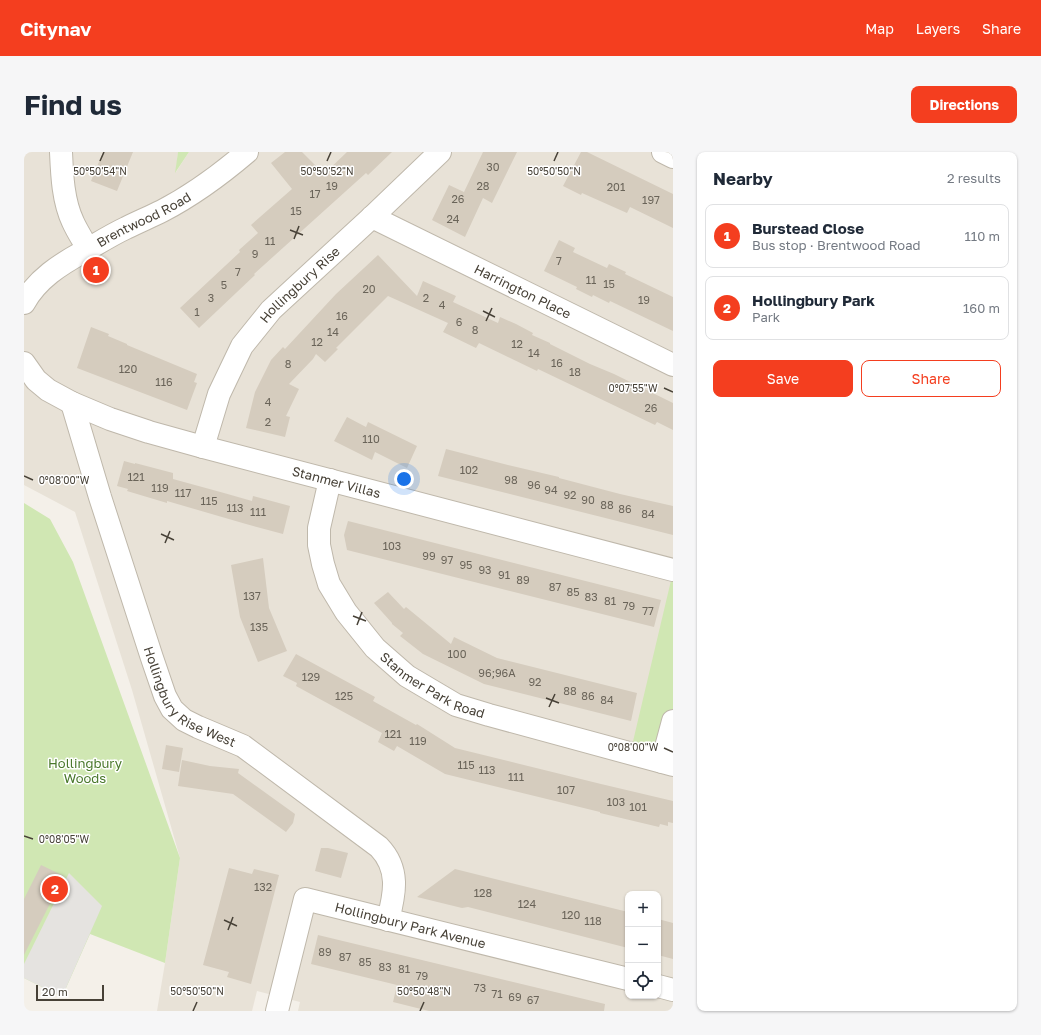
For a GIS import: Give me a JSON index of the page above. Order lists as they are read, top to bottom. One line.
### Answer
{"streets":{"street":["Brentwood Road","Hollingbury Rise","Harrington Place","Stanmer Villas","Stanmer Park Road","Hollingbury Rise West","Hollingbury Park Avenue"]},"crossings":[["Hollingbury Rise","Harrington Place"],["Hollingbury Rise","Stanmer Villas"],["Stanmer Villas","Stanmer Park Road"],["Stanmer Villas","Hollingbury Rise West"],["Hollingbury Rise West","Hollingbury Park Avenue"]],"parks":["Hollingbury Woods"],"house_numbers":["30","19","28","201","17","26","197","15","24","11","9","7","7","11","15","5","20","3","2","19","4","1","16","6","8","14","12","12","14","16","8","120","18","116","4","26","2","110","102","121","98","96","119","94","117","92","90","115","88","113","86","111","84","103","99","97","95","93","91","89","87","85","137","83","81","79","77","135","100","96;96A","129","92","88","125","86","84","121","119","115","113","111","107","103","101","132","128","124","120","118","89","87","85","83","81","79","73","71","69","67"],"scale_bar":"20 m","page":{"header":"Citynav","nav":["Map","Layers","Share"],"buttons":["Directions",["Save","Share"]],"title":"Find us","heading":["Nearby","2 results"],"list":[{"mark":"1","name":"Burstead Close","note":"Bus stop · Brentwood Road","value":"110 m"},{"mark":"2","name":"Hollingbury Park","note":"Park","value":"160 m"}],"pins":["1","2"],"map_buttons":["+","−"],"scale":"20 m"},"coordinates":["50°50'54\"N","50°50'52\"N","50°50'50\"N","0°07'55\"W","0°08'00\"W","0°08'05\"W","50°50'48\"N"]}
